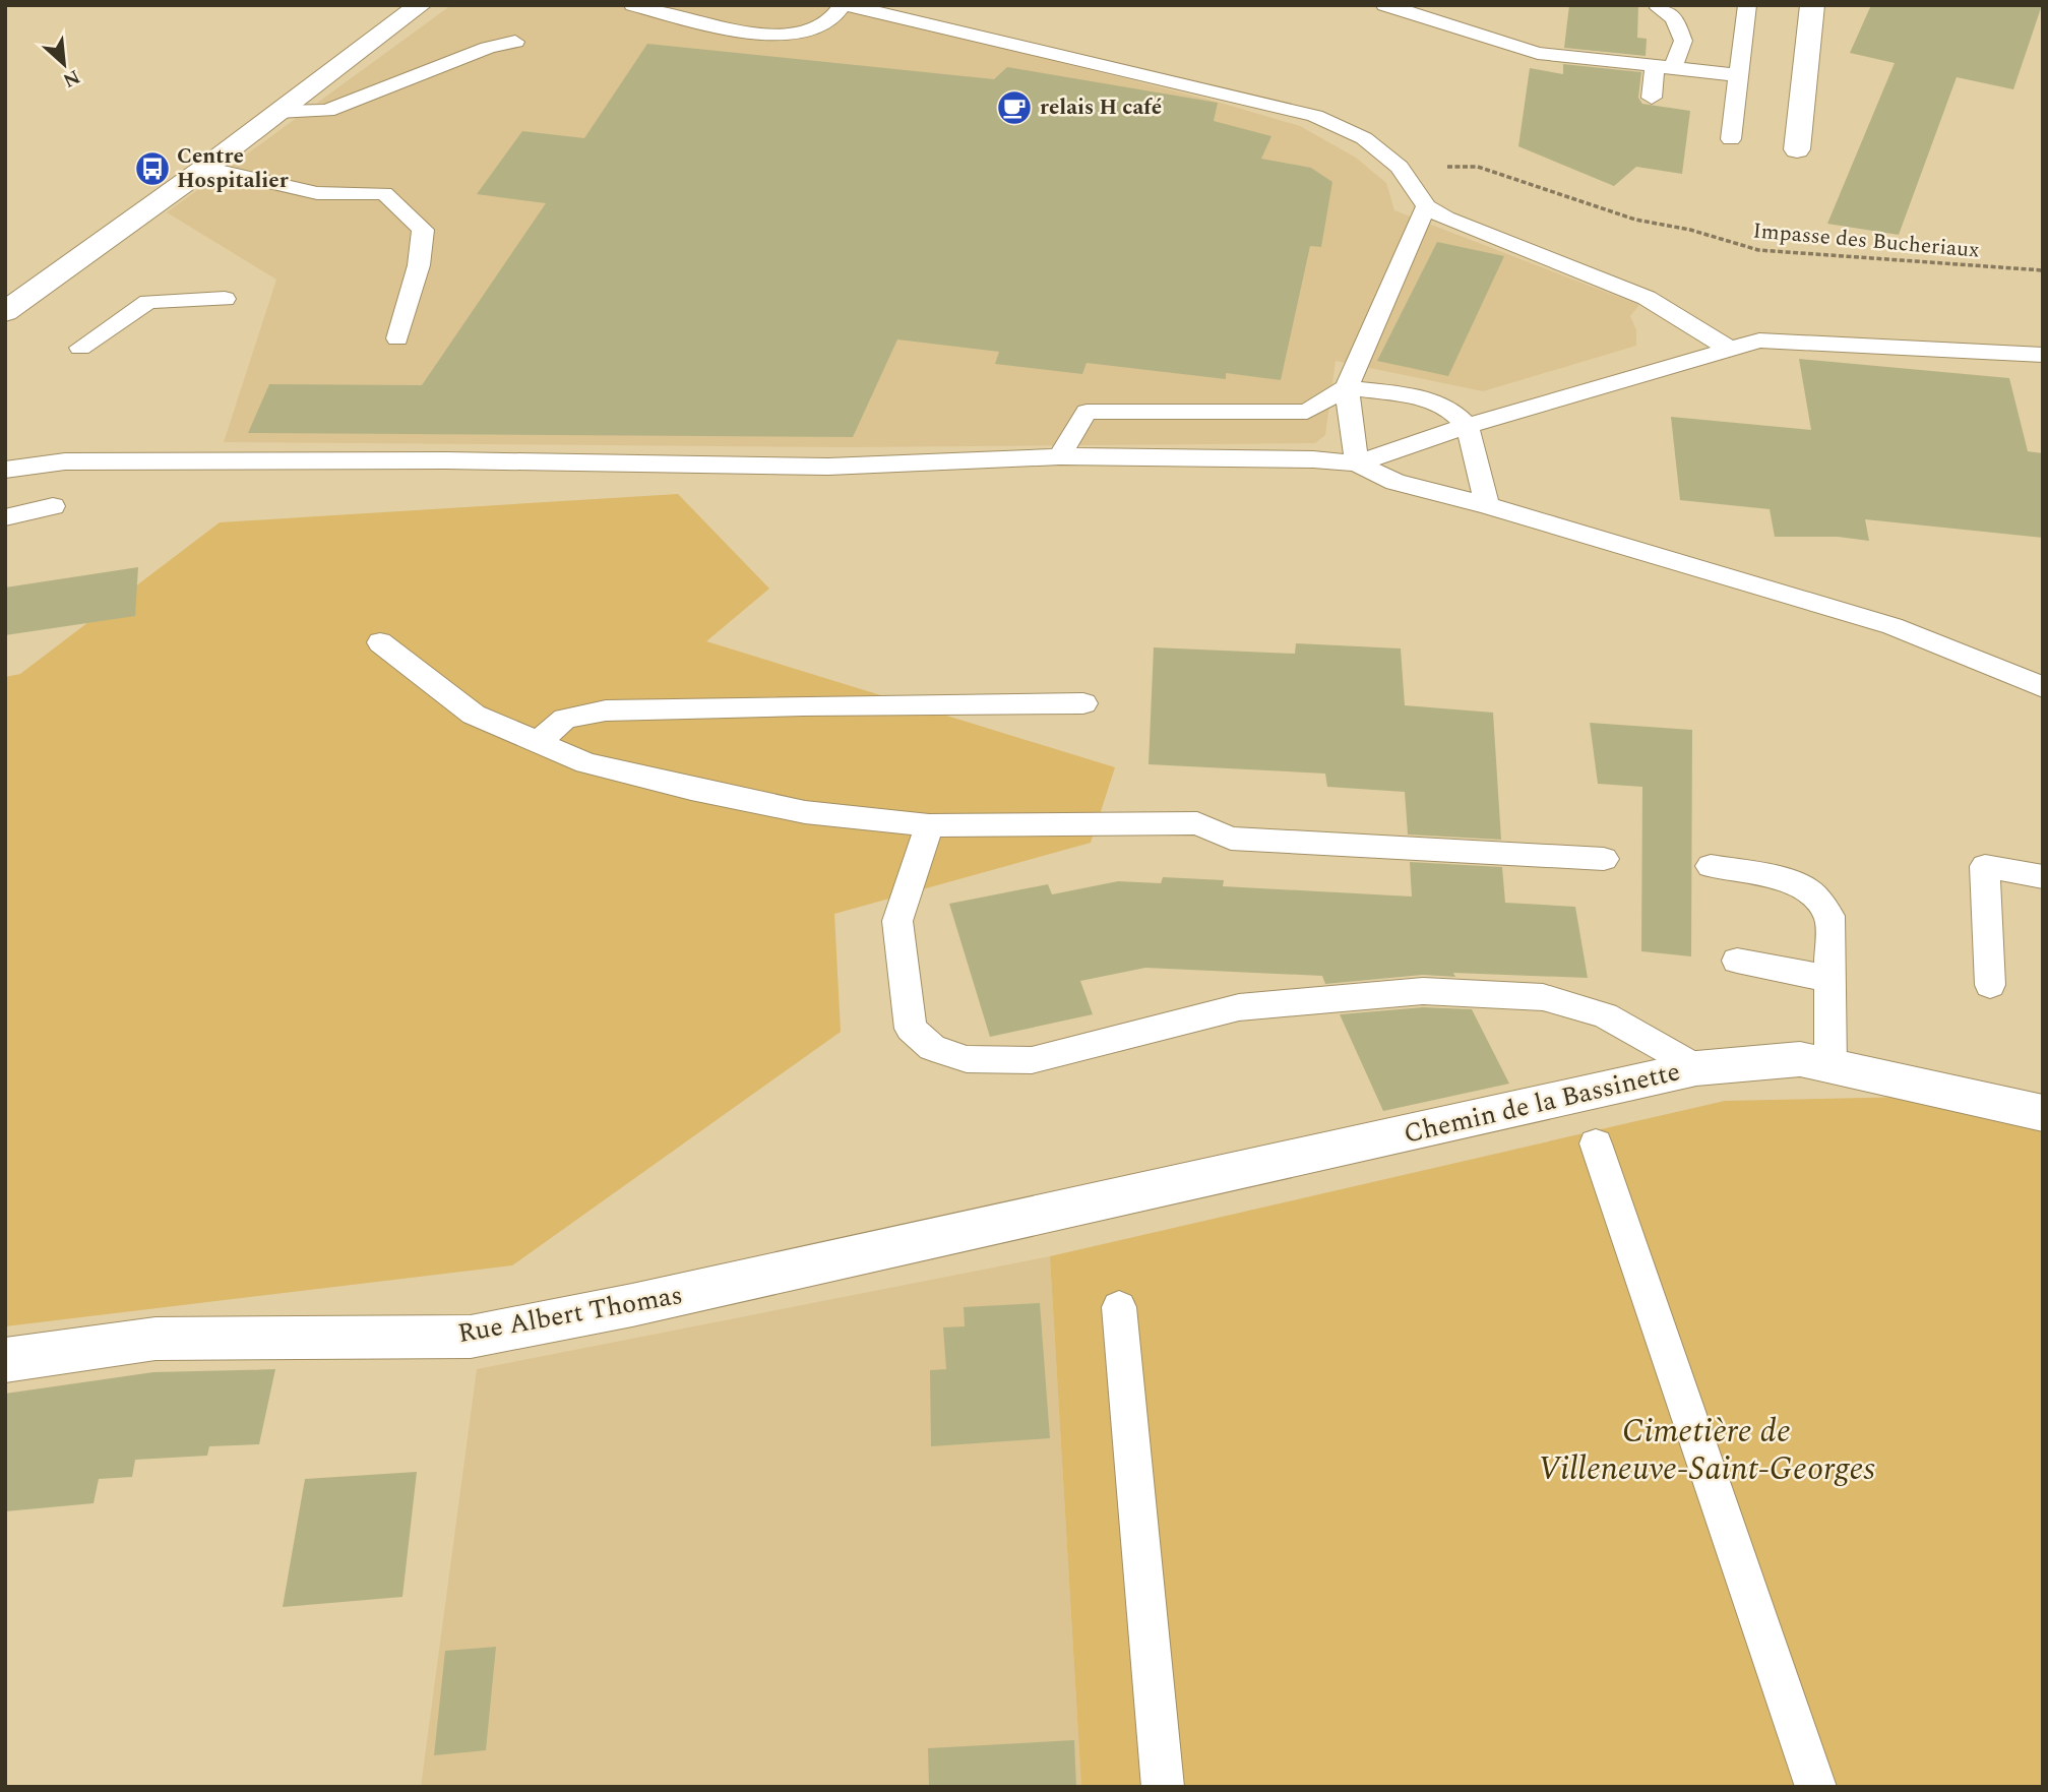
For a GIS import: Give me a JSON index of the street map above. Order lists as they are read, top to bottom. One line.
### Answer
{"streets":{"street":["Chemin de la Bassinette","Rue Albert Thomas"],"path":["Impasse des Bucheriaux"]},"crossings":[["Chemin de la Bassinette","Rue Albert Thomas"]],"parks":["Cimetière de Villeneuve-Saint-Georges"],"places":{"cafe":["relais H café"],"bus stop":["Centre Hospitalier"]},"north":"bottom right"}
